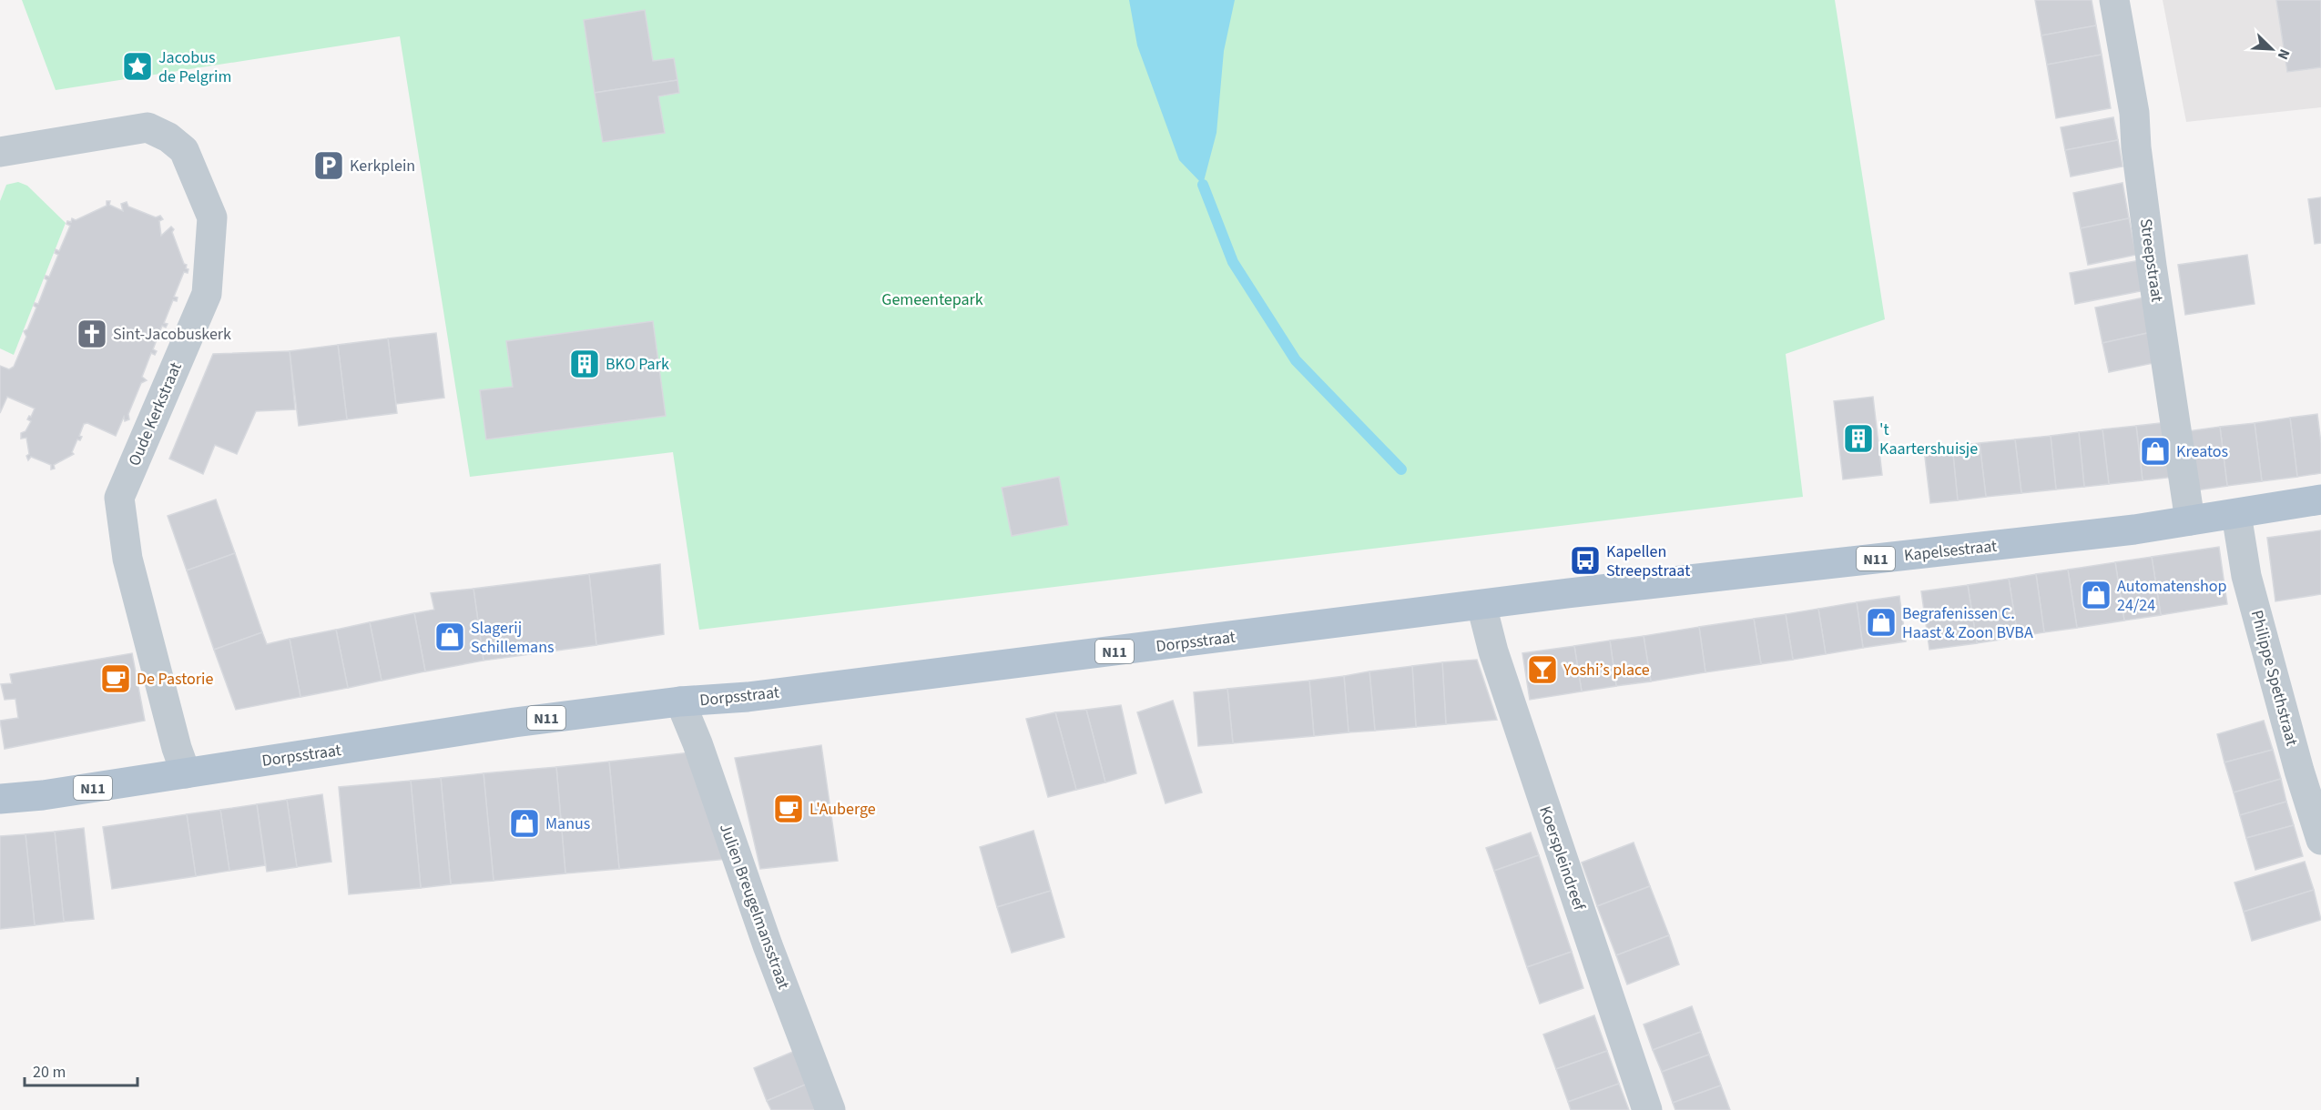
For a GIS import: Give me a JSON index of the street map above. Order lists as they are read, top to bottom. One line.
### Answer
{"streets":{"main road":["Kapelsestraat","N11","Dorpsstraat"],"street":["Streepstraat","Oude Kerkstraat","Philippe Spethstraat","Koerspleindreef","Julien Breugelmansstraat"]},"crossings":[["Streepstraat","Kapelsestraat"],["Oude Kerkstraat","Dorpsstraat"],["Kapelsestraat","Dorpsstraat"],["Kapelsestraat","Philippe Spethstraat"],["Kapelsestraat","Koerspleindreef"],["Dorpsstraat","Koerspleindreef"],["Dorpsstraat","Julien Breugelmansstraat"]],"parks":["Gemeentepark"],"places":{"place":["Jacobus de Pelgrim"],"parking":["Kerkplein"],"church":["Sint-Jacobuskerk"],"building":["BKO Park","'t Kaartershuisje"],"shop":["Kreatos","Automatenshop 24/24","Begrafenissen C. Haast & Zoon BVBA","Slagerij Schillemans","Manus"],"bus stop":["Kapellen Streepstraat"],"bar":["Yoshi’s place"],"cafe":["De Pastorie","L'Auberge"]},"scale_bar":"20 m","north":"bottom right"}
